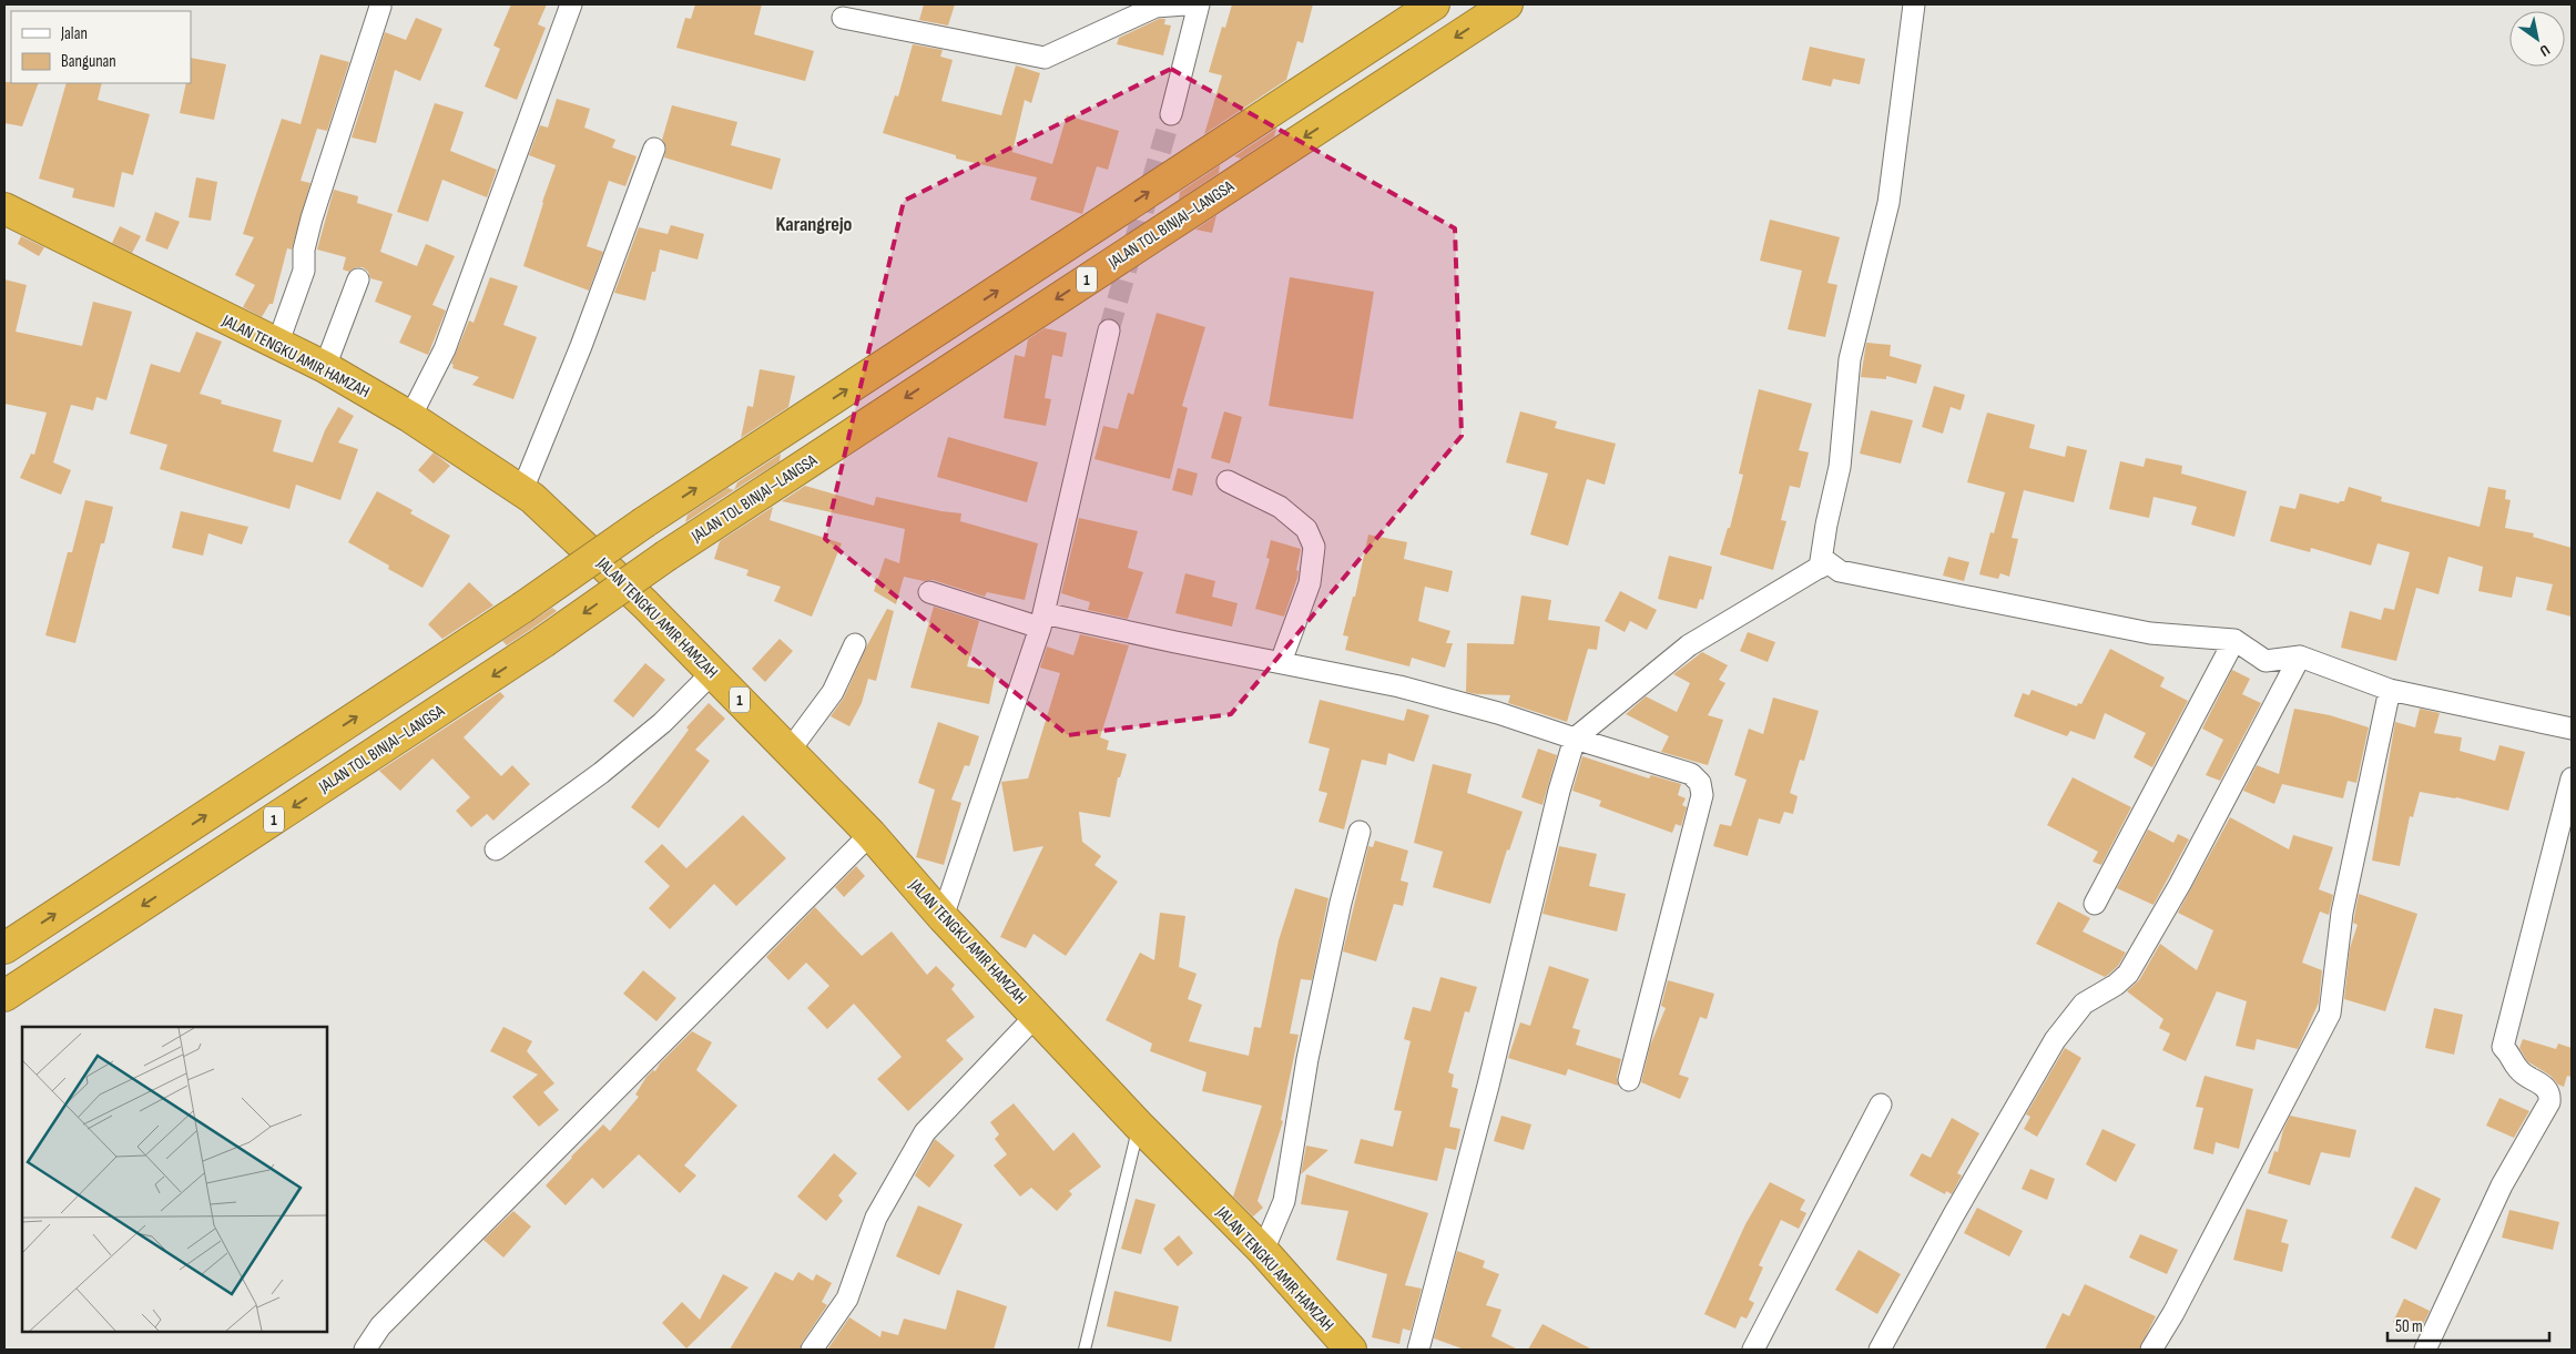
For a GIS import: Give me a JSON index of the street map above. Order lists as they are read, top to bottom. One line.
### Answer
{"streets":{"highway":["JALAN TOL BINJAI–LANGSA","1","JALAN TENGKU AMIR HAMZAH"]},"districts":["Karangrejo"],"legend":["Jalan","Bangunan"],"scale_bar":"50 m","north":"bottom right"}
